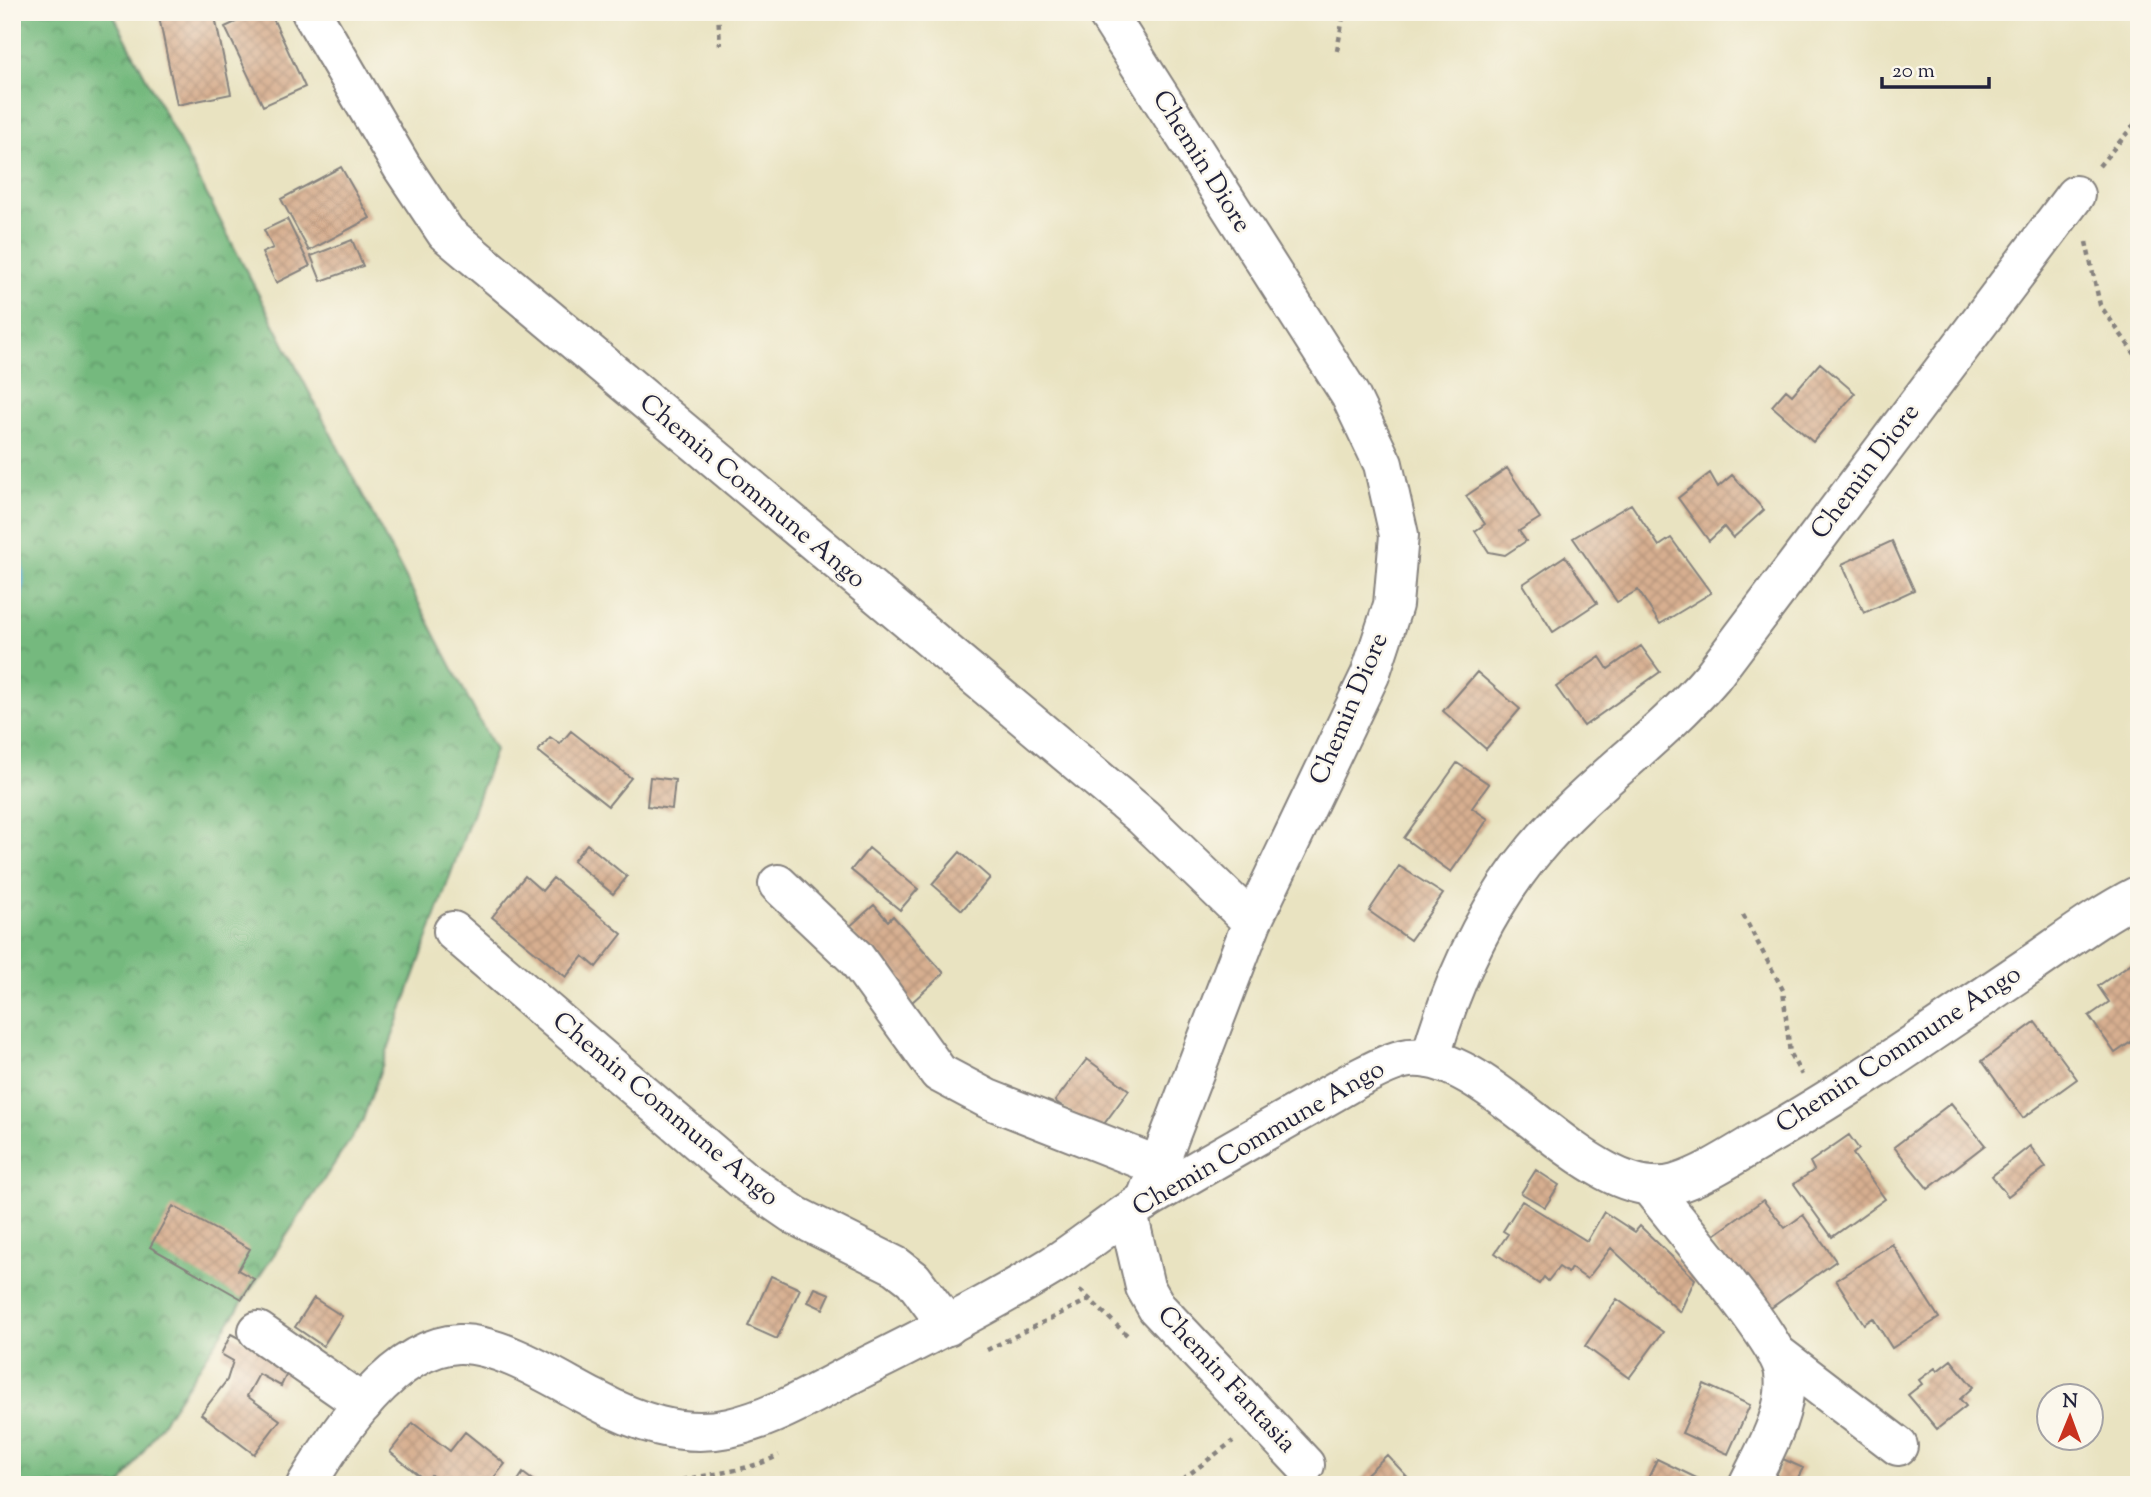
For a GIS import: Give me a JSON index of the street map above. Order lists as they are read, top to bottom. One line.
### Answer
{"streets":{"street":["Chemin Diore","Chemin Commune Ango","Chemin Fantasia"]},"crossings":[["Chemin Diore","Chemin Commune Ango"],["Chemin Diore","Chemin Fantasia"],["Chemin Commune Ango","Chemin Fantasia"]],"scale_bar":"20 m","north":"top"}
